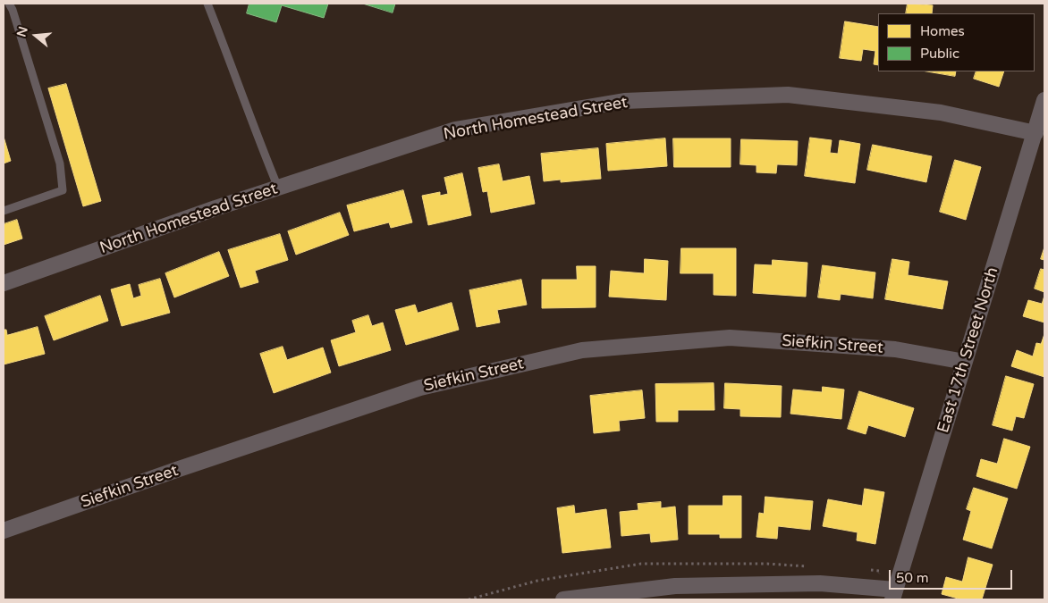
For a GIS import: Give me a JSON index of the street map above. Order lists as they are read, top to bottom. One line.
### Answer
{"streets":{"street":["North Homestead Street","Siefkin Street","East 17th Street North"]},"crossings":[["North Homestead Street","East 17th Street North"],["Siefkin Street","East 17th Street North"]],"legend":["Homes","Public"],"scale_bar":"50 m","north":"left"}
